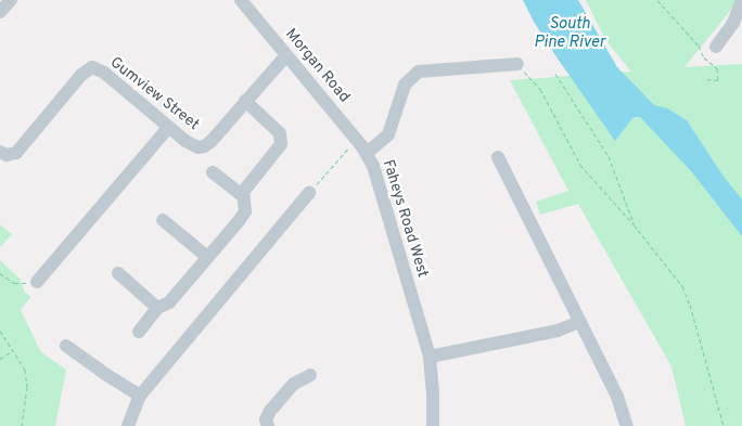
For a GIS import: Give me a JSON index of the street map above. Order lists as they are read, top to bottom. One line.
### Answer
{"streets":{"street":["Morgan Road","Gumview Street","Faheys Road West"]},"crossings":[["Morgan Road","Gumview Street"],["Morgan Road","Faheys Road West"]],"water":["South Pine River"]}
